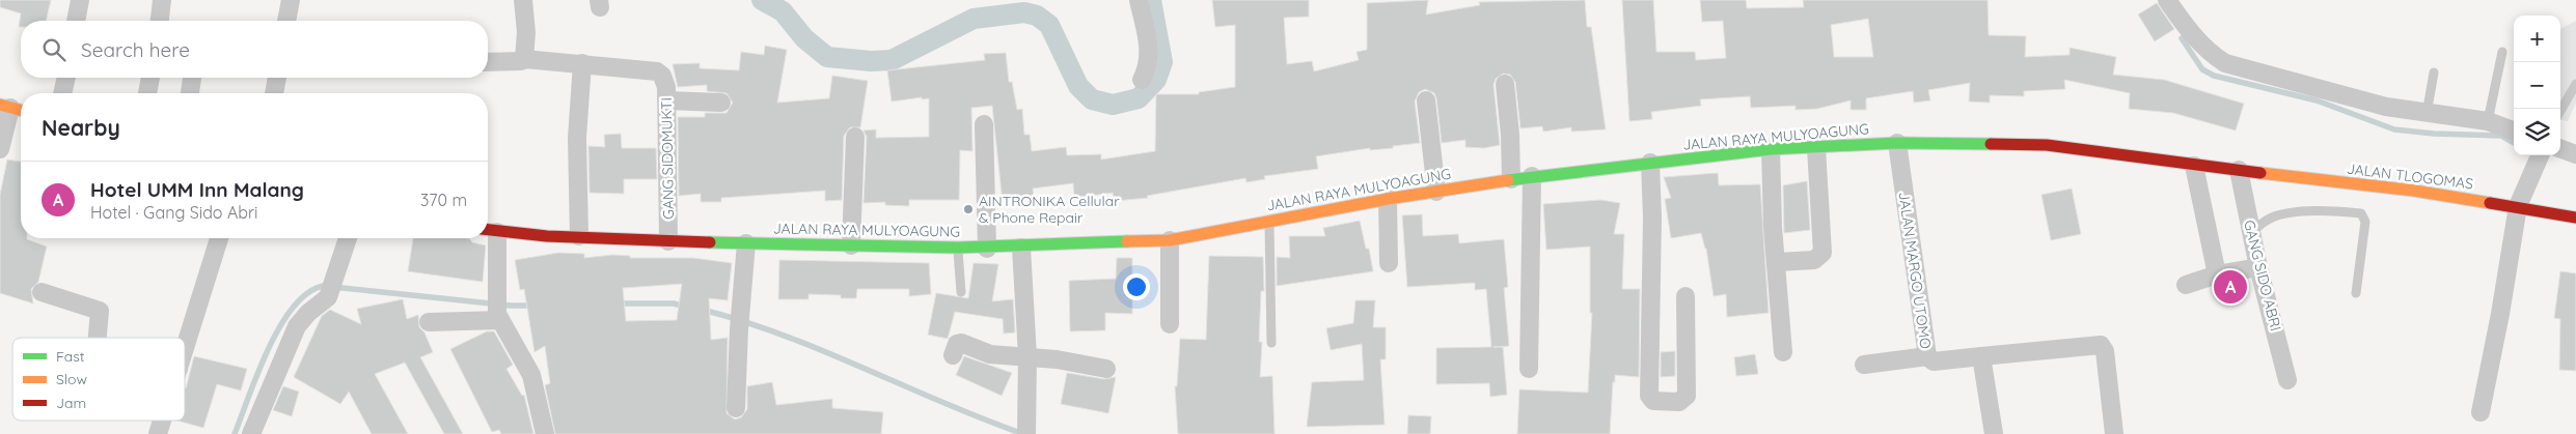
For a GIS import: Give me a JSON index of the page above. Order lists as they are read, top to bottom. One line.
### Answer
{"streets":{"main road":["JALAN RAYA MULYOAGUNG","JALAN TLOGOMAS"],"street":["GANG SIDOMUKTI","JALAN MARGO UTOMO","GANG SIDO ABRI"]},"crossings":[["JALAN RAYA MULYOAGUNG","GANG SIDOMUKTI"],["JALAN RAYA MULYOAGUNG","JALAN TLOGOMAS"],["JALAN RAYA MULYOAGUNG","JALAN MARGO UTOMO"],["JALAN RAYA MULYOAGUNG","GANG SIDO ABRI"],["JALAN TLOGOMAS","GANG SIDO ABRI"]],"places":["AINTRONIKA Cellular & Phone Repair"],"legend":["Fast","Slow","Jam"],"page":{"map_buttons":["+","−"],"search":"Search here","heading":"Nearby","list":[{"mark":"A","name":"Hotel UMM Inn Malang","note":"Hotel · Gang Sido Abri","value":"370 m"}],"pins":"A"}}
